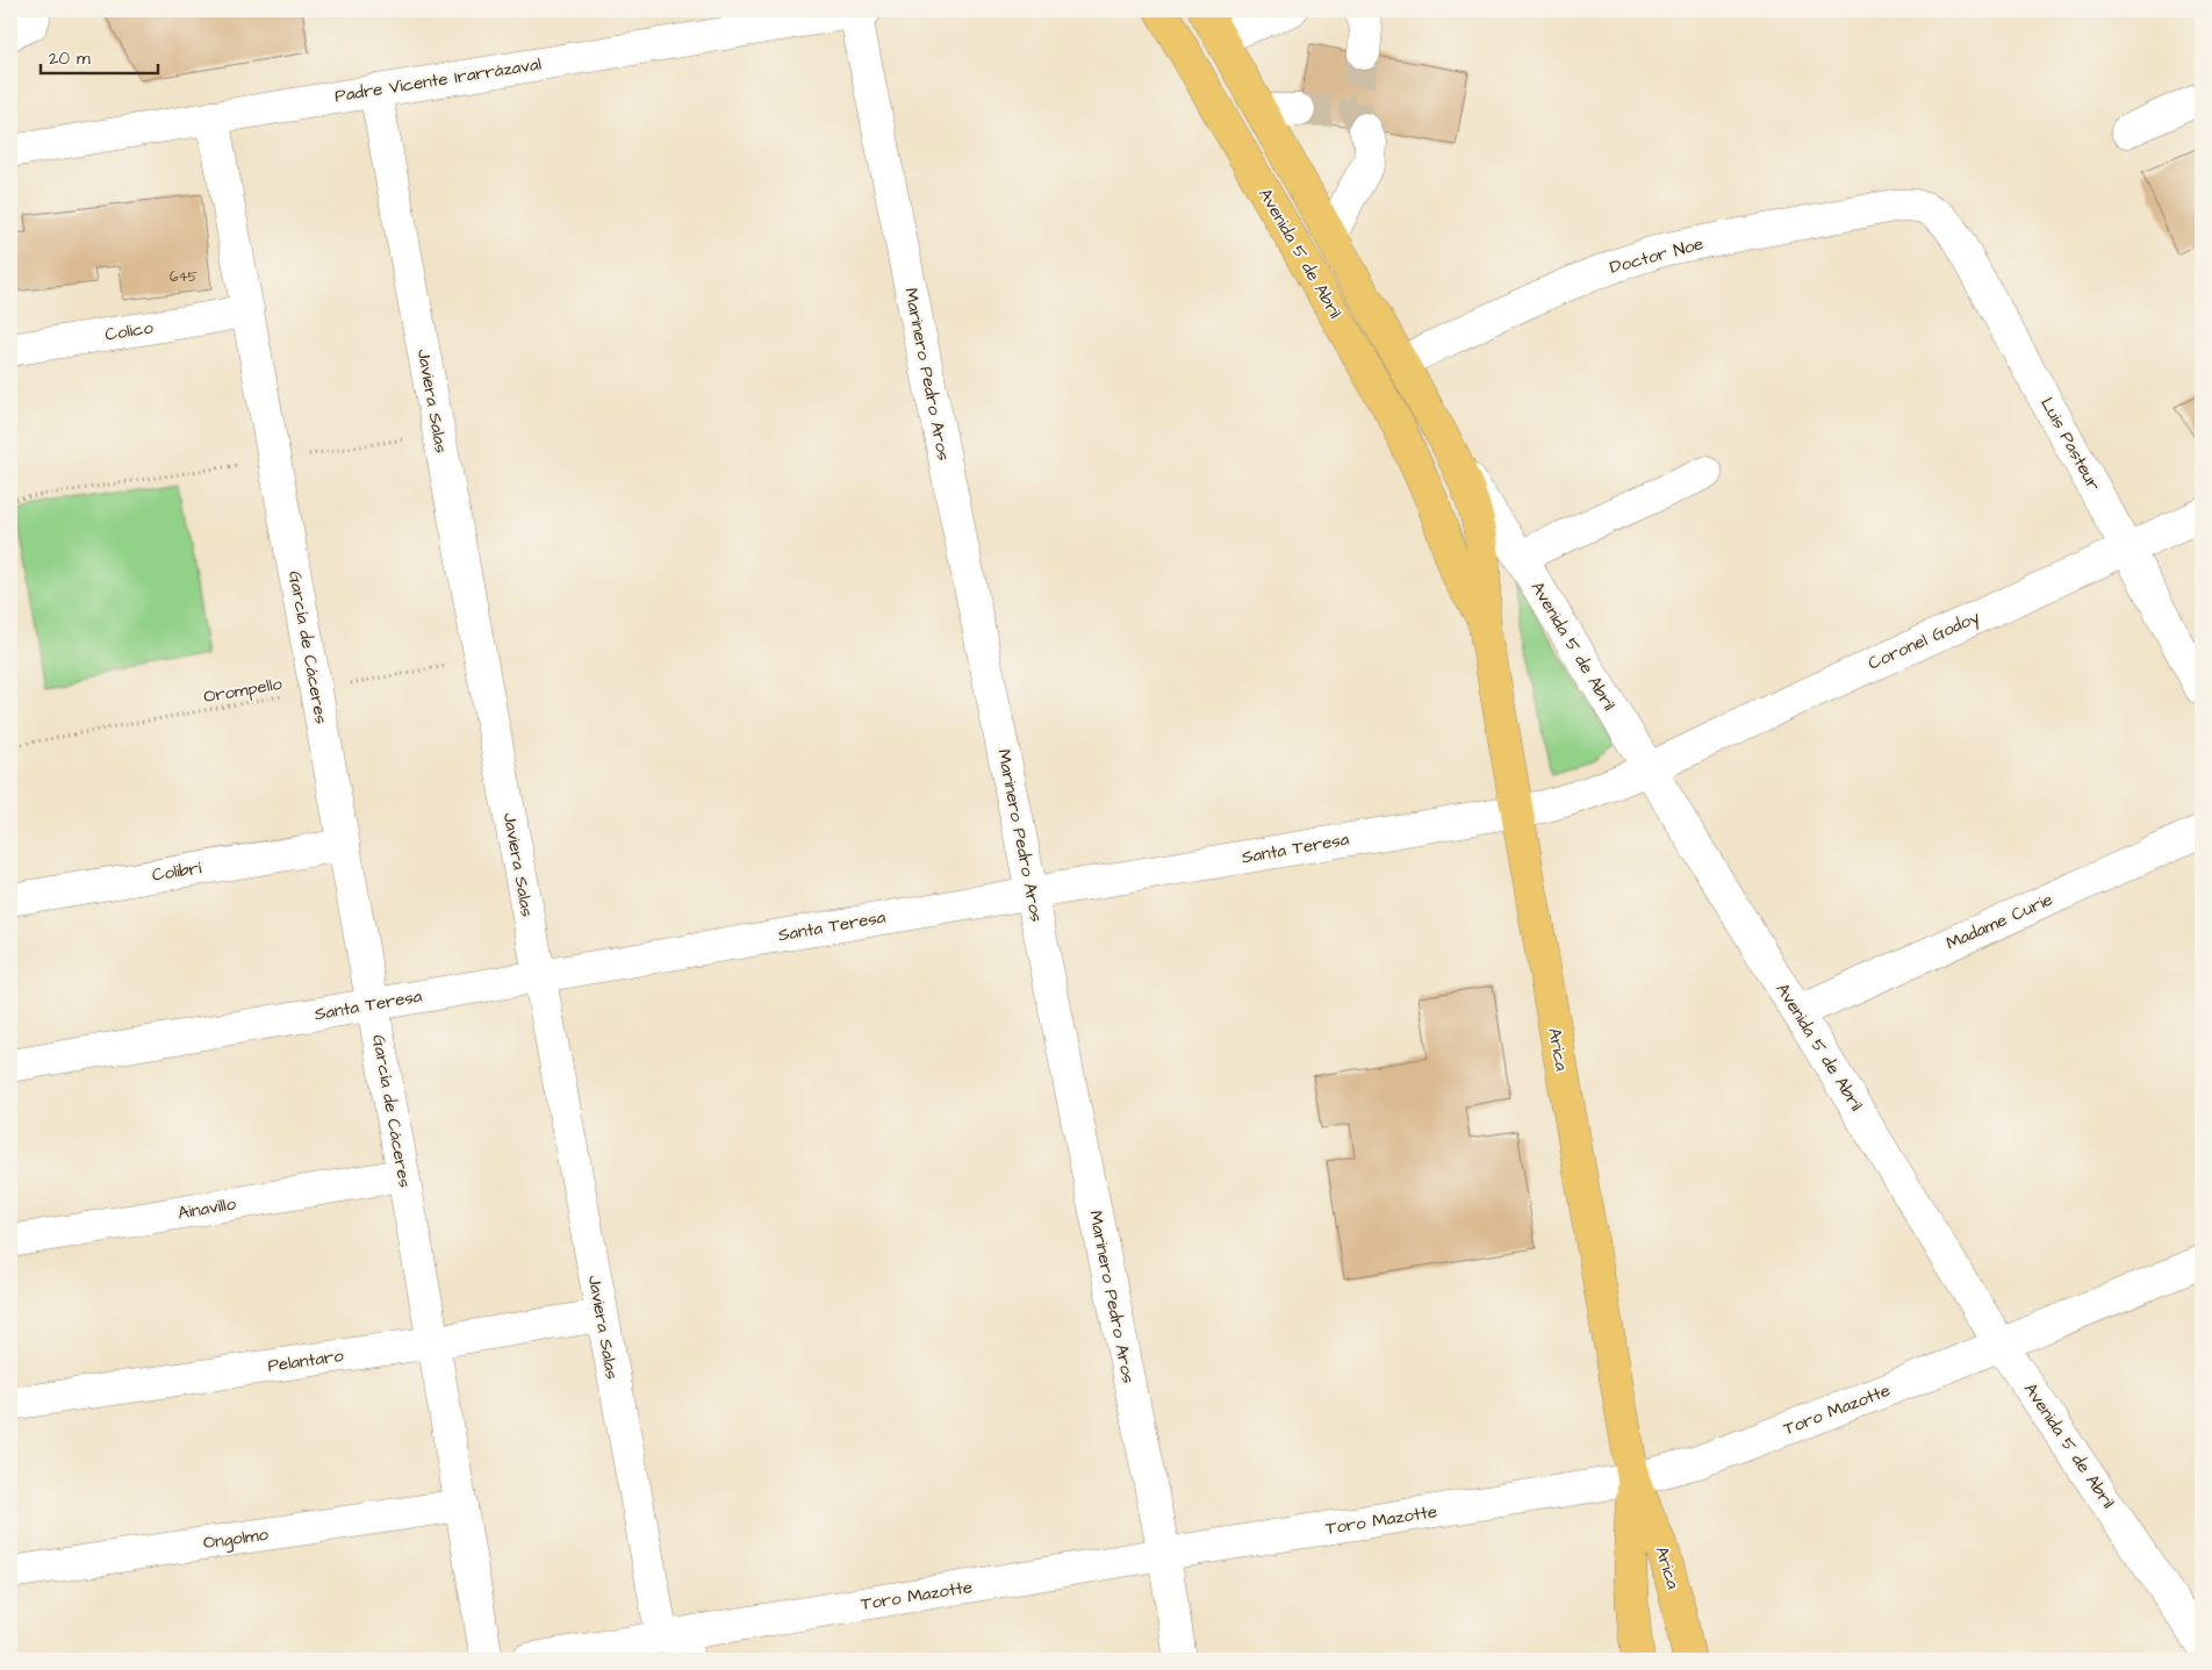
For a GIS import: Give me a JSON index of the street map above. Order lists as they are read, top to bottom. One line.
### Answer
{"streets":{"main road":["Avenida 5 de Abril","Arica"],"street":["Padre Vicente Irarrázaval","Doctor Noe","Colico","Marinero Pedro Aros","Javiera Salas","Luis Pasteur","Coronel Godoy","García de Cáceres","Santa Teresa","Colibrí","Madame Curie","Ainavillo","Pelantaro","Toro Mazotte","Ongolmo"],"path":["Orompello"]},"crossings":[["Padre Vicente Irarrázaval","Marinero Pedro Aros"],["Padre Vicente Irarrázaval","Javiera Salas"],["Padre Vicente Irarrázaval","García de Cáceres"],["Avenida 5 de Abril","Doctor Noe"],["Avenida 5 de Abril","Coronel Godoy"],["Avenida 5 de Abril","Santa Teresa"],["Avenida 5 de Abril","Madame Curie"],["Avenida 5 de Abril","Arica"],["Avenida 5 de Abril","Toro Mazotte"],["Doctor Noe","Luis Pasteur"],["Colico","García de Cáceres"],["Marinero Pedro Aros","Santa Teresa"],["Marinero Pedro Aros","Toro Mazotte"],["Javiera Salas","Orompello"],["Javiera Salas","Santa Teresa"],["Javiera Salas","Pelantaro"],["Javiera Salas","Toro Mazotte"],["Luis Pasteur","Coronel Godoy"],["Coronel Godoy","Santa Teresa"],["García de Cáceres","Orompello"],["García de Cáceres","Santa Teresa"],["García de Cáceres","Colibrí"],["García de Cáceres","Ainavillo"],["García de Cáceres","Pelantaro"],["García de Cáceres","Ongolmo"],["Santa Teresa","Arica"],["Arica","Toro Mazotte"]],"house_numbers":["645"],"scale_bar":"20 m"}
